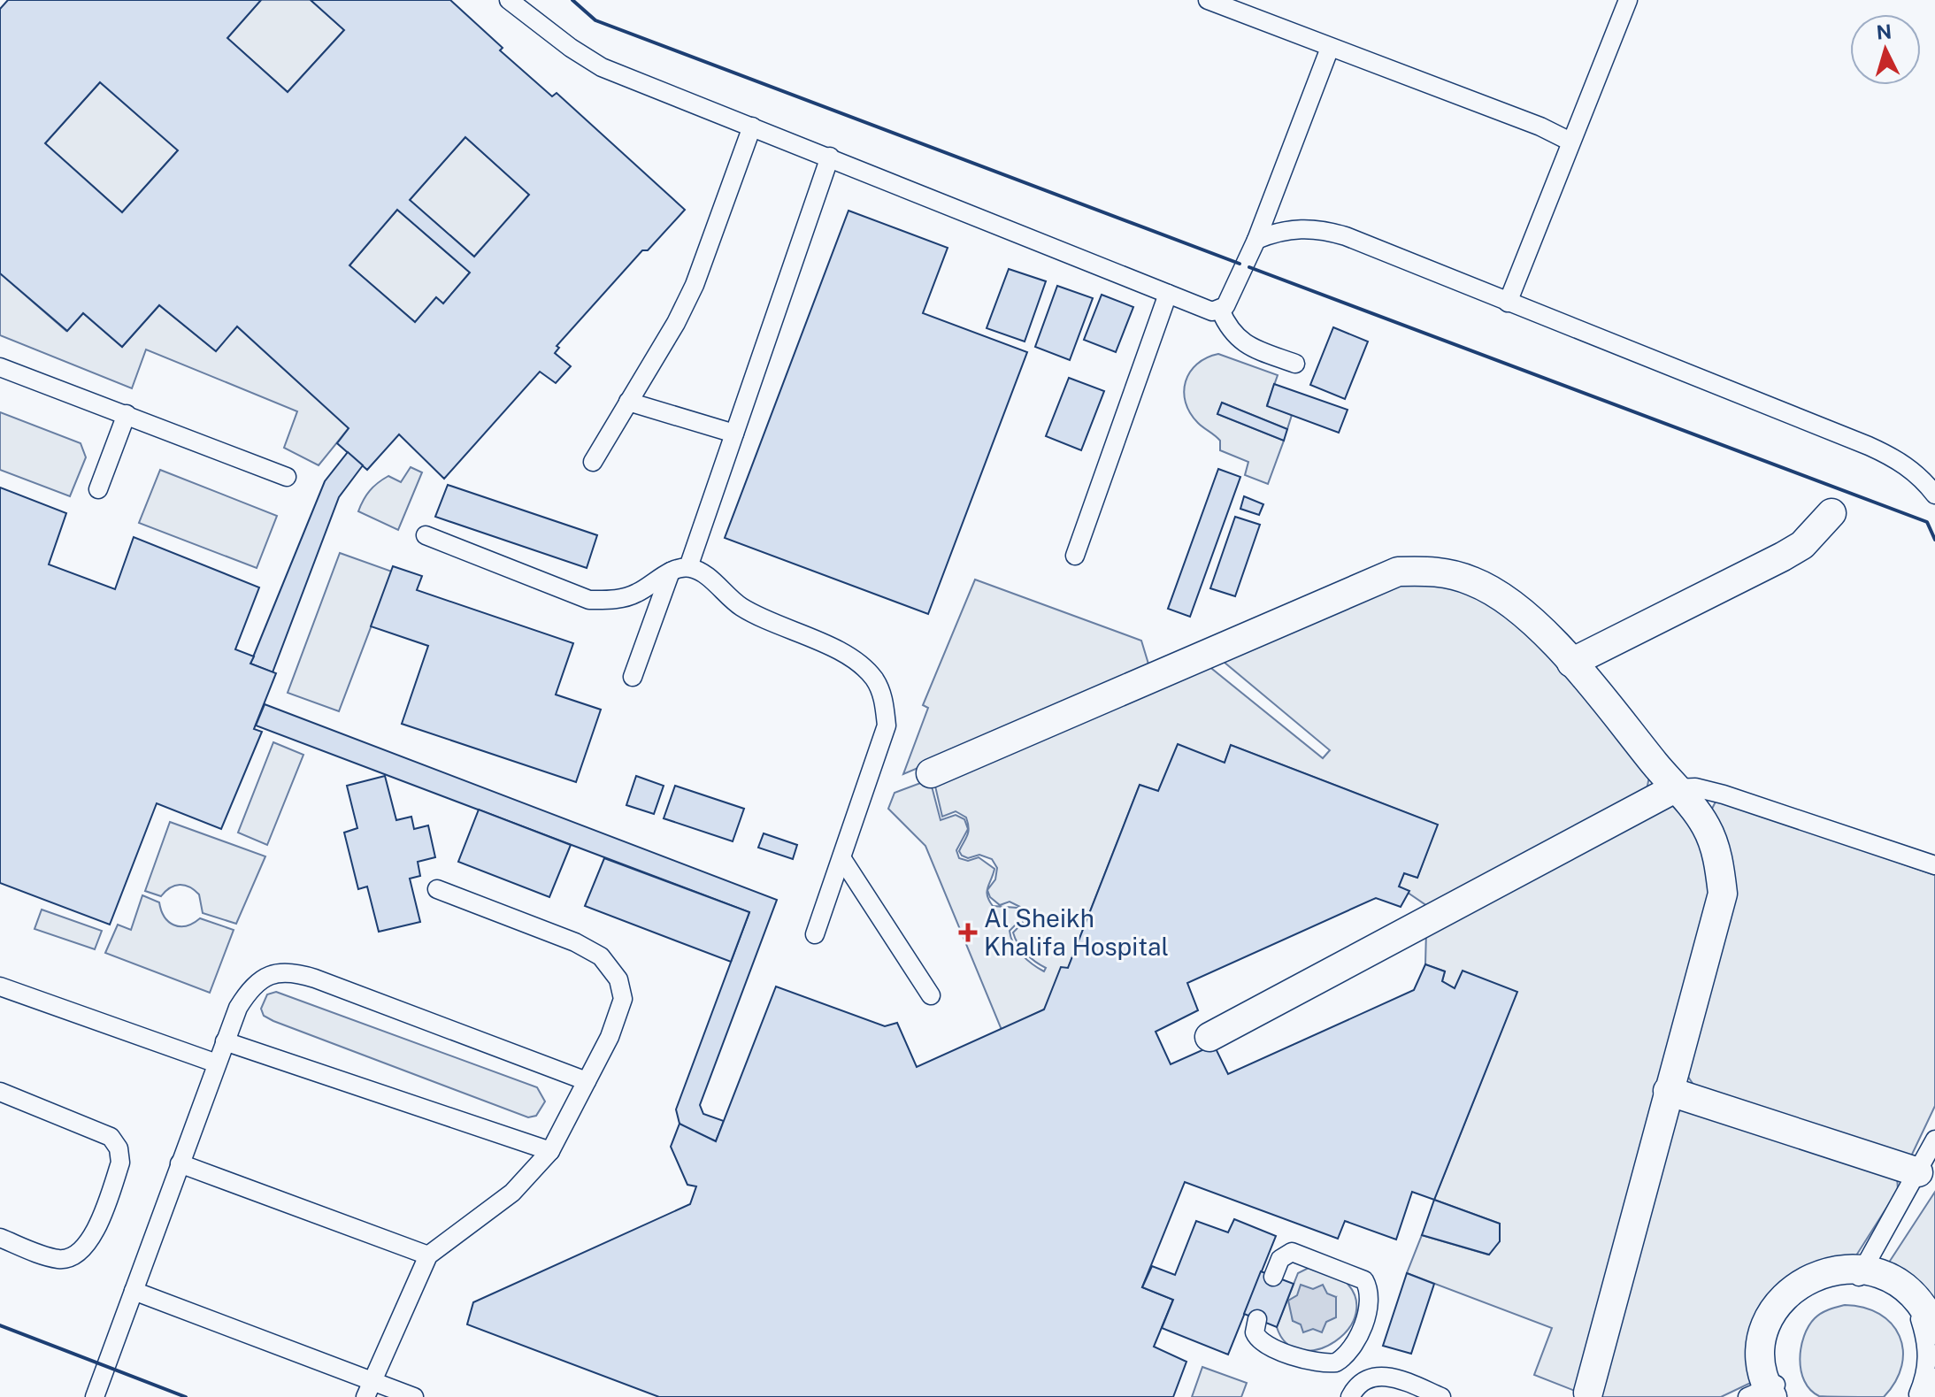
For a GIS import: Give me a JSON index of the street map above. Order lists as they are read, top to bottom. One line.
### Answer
{"places":{"health":["Al Sheikh Khalifa Hospital"]},"north":"top"}
